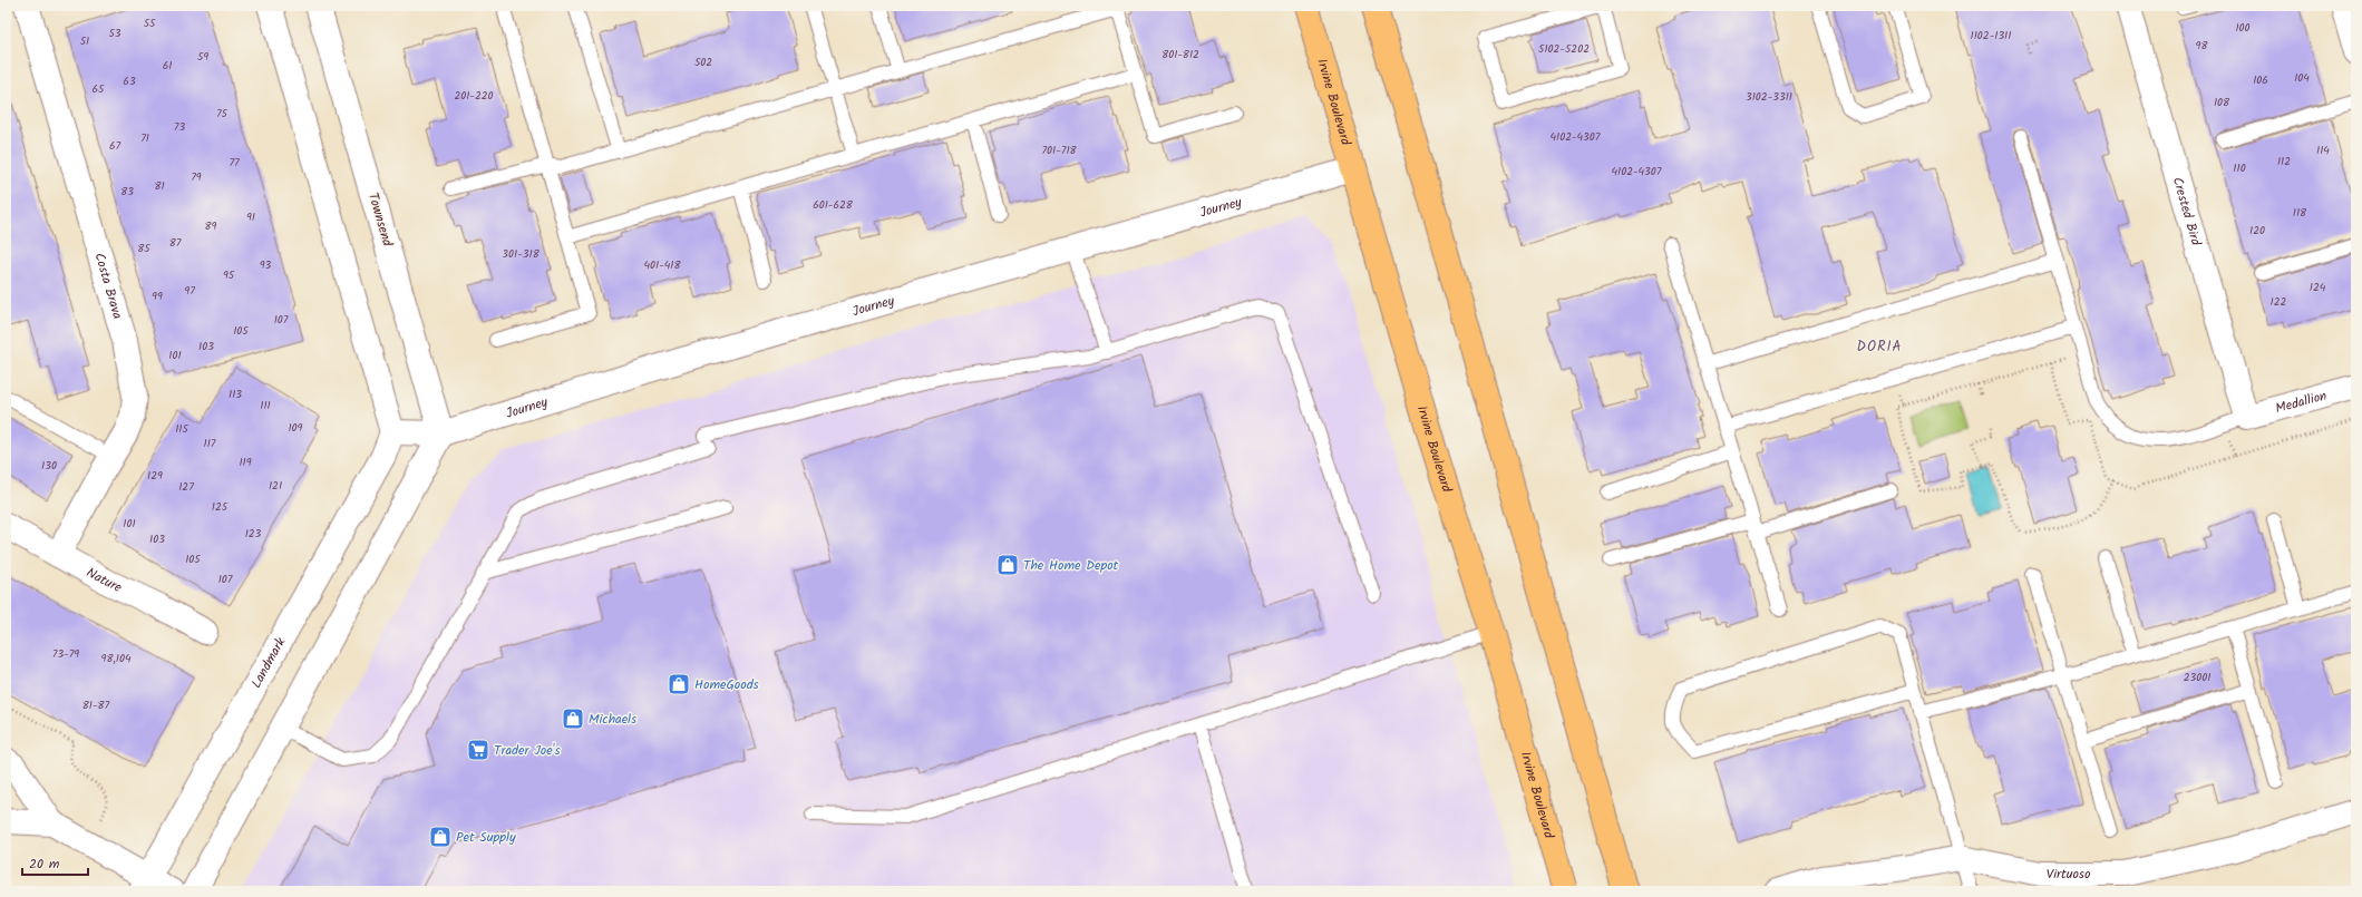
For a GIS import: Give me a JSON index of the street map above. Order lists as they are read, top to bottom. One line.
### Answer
{"streets":{"main road":["Irvine Boulevard"],"street":["Journey","Crested Bird","Townsend","Costa Brava","Medallion","Nature","Landmark","Virtuoso"]},"crossings":[["Irvine Boulevard","Journey"],["Journey","Townsend"],["Journey","Landmark"],["Crested Bird","Medallion"],["Costa Brava","Nature"]],"districts":["DORIA"],"places":{"shop":["The Home Depot","HomeGoods","Michaels","Pet Supply"],"supermarket":["Trader Joe's"]},"house_numbers":["55","100","53","1102-1311","51","98","5102-5202","801-812","59","502","61","104","106","63","65","201-220","3102-3311","108","75","73","4102-4307","71","67","701-718","114","112","77","110","4102-4307","79","81","83","601-628","118","91","89","120","87","85","301-318","93","401-418","95","124","97","99","122","107","105","103","101","113","111","109","115","117","119","130","129","121","127","125","101","123","103","105","107","73-79","98,104","23001","81-87"],"scale_bar":"20 m"}
